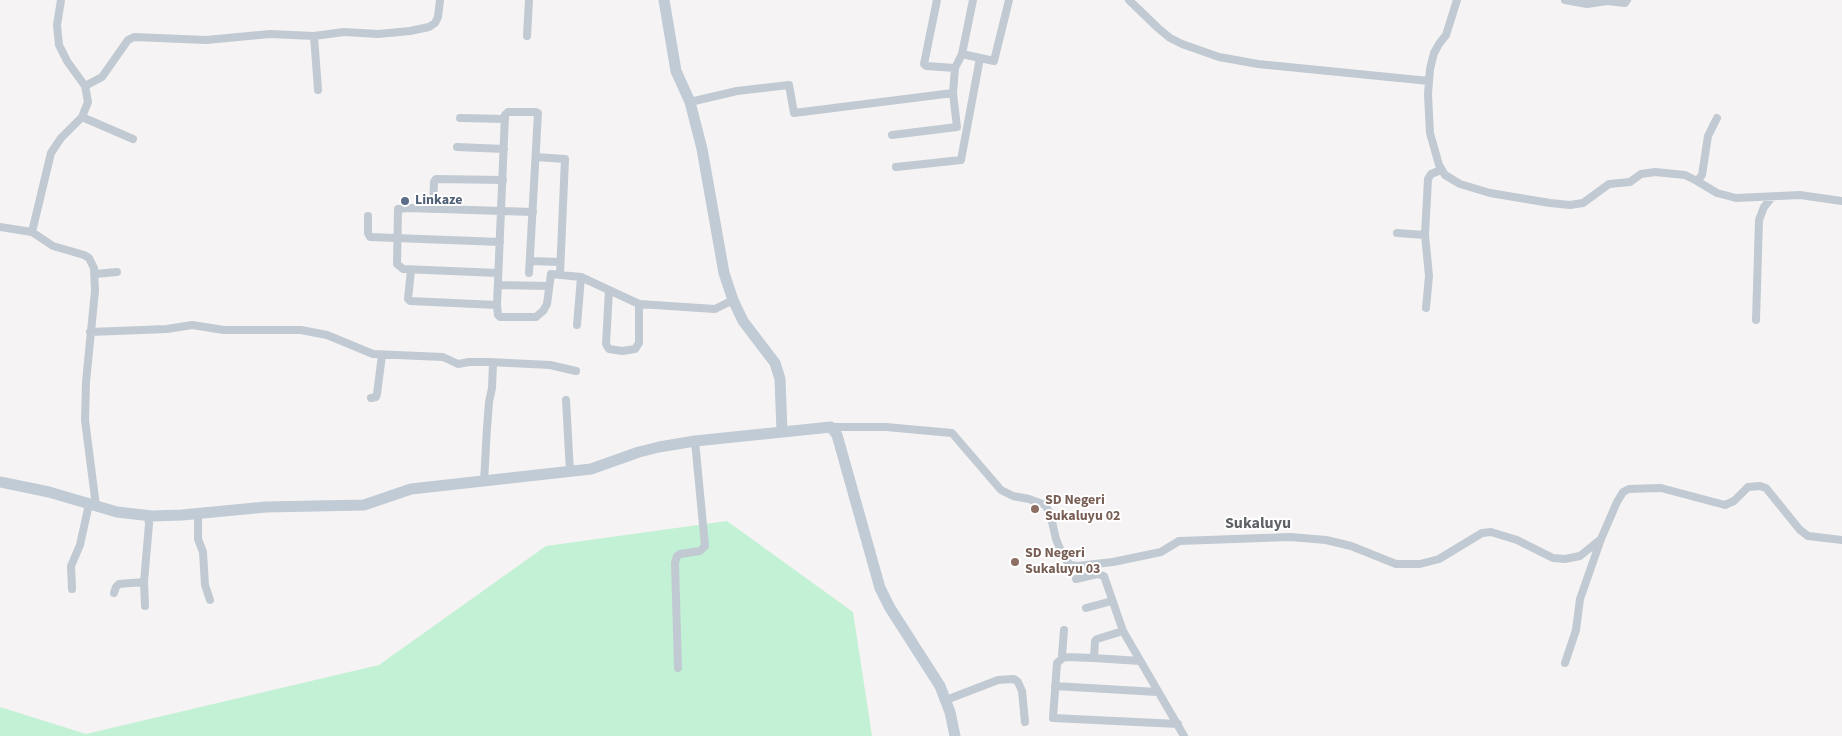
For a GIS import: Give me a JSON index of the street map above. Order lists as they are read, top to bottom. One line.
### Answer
{"districts":["Sukaluyu"],"places":["Linkaze","SD Negeri Sukaluyu 02","SD Negeri Sukaluyu 03"]}
